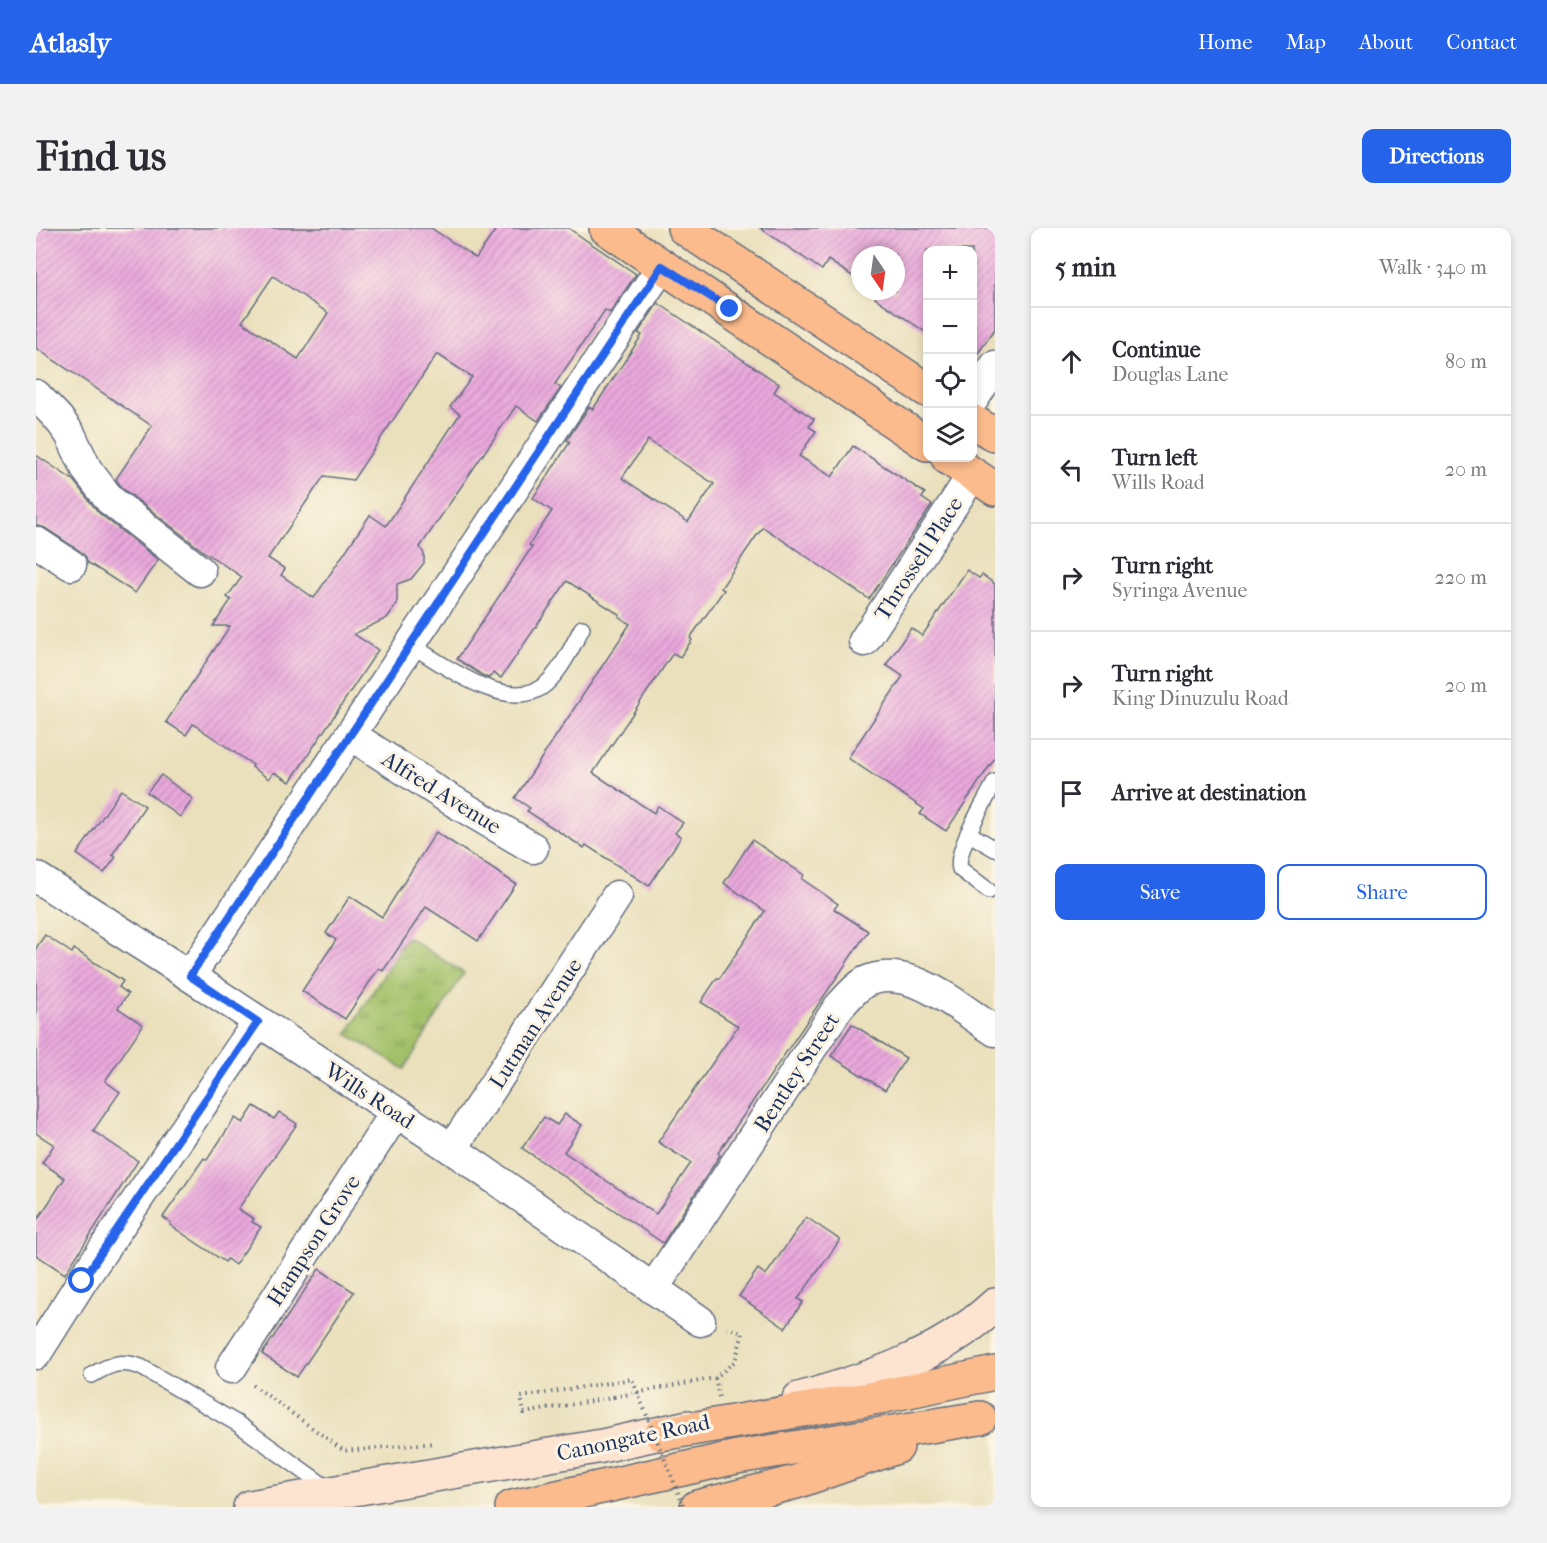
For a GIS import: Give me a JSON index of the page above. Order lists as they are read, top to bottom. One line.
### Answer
{"streets":{"street":["Throssell Place","Alfred Avenue","Lutman Avenue","Bentley Street","Wills Road","Hampson Grove","Canongate Road"]},"crossings":[["Lutman Avenue","Wills Road"],["Bentley Street","Wills Road"],["Wills Road","Hampson Grove"]],"north":"bottom","page":{"header":"Atlasly","nav":["Home","Map","About","Contact"],"buttons":["Directions",["Save","Share"]],"title":"Find us","heading":["5 min","Walk · 340 m"],"map_buttons":["+","−"],"list":[["Continue","Douglas Lane","80 m"],["Turn left","Wills Road","20 m"],["Turn right","Syringa Avenue","220 m"],["Turn right","King Dinuzulu Road","20 m"],"Arrive at destination"]}}
